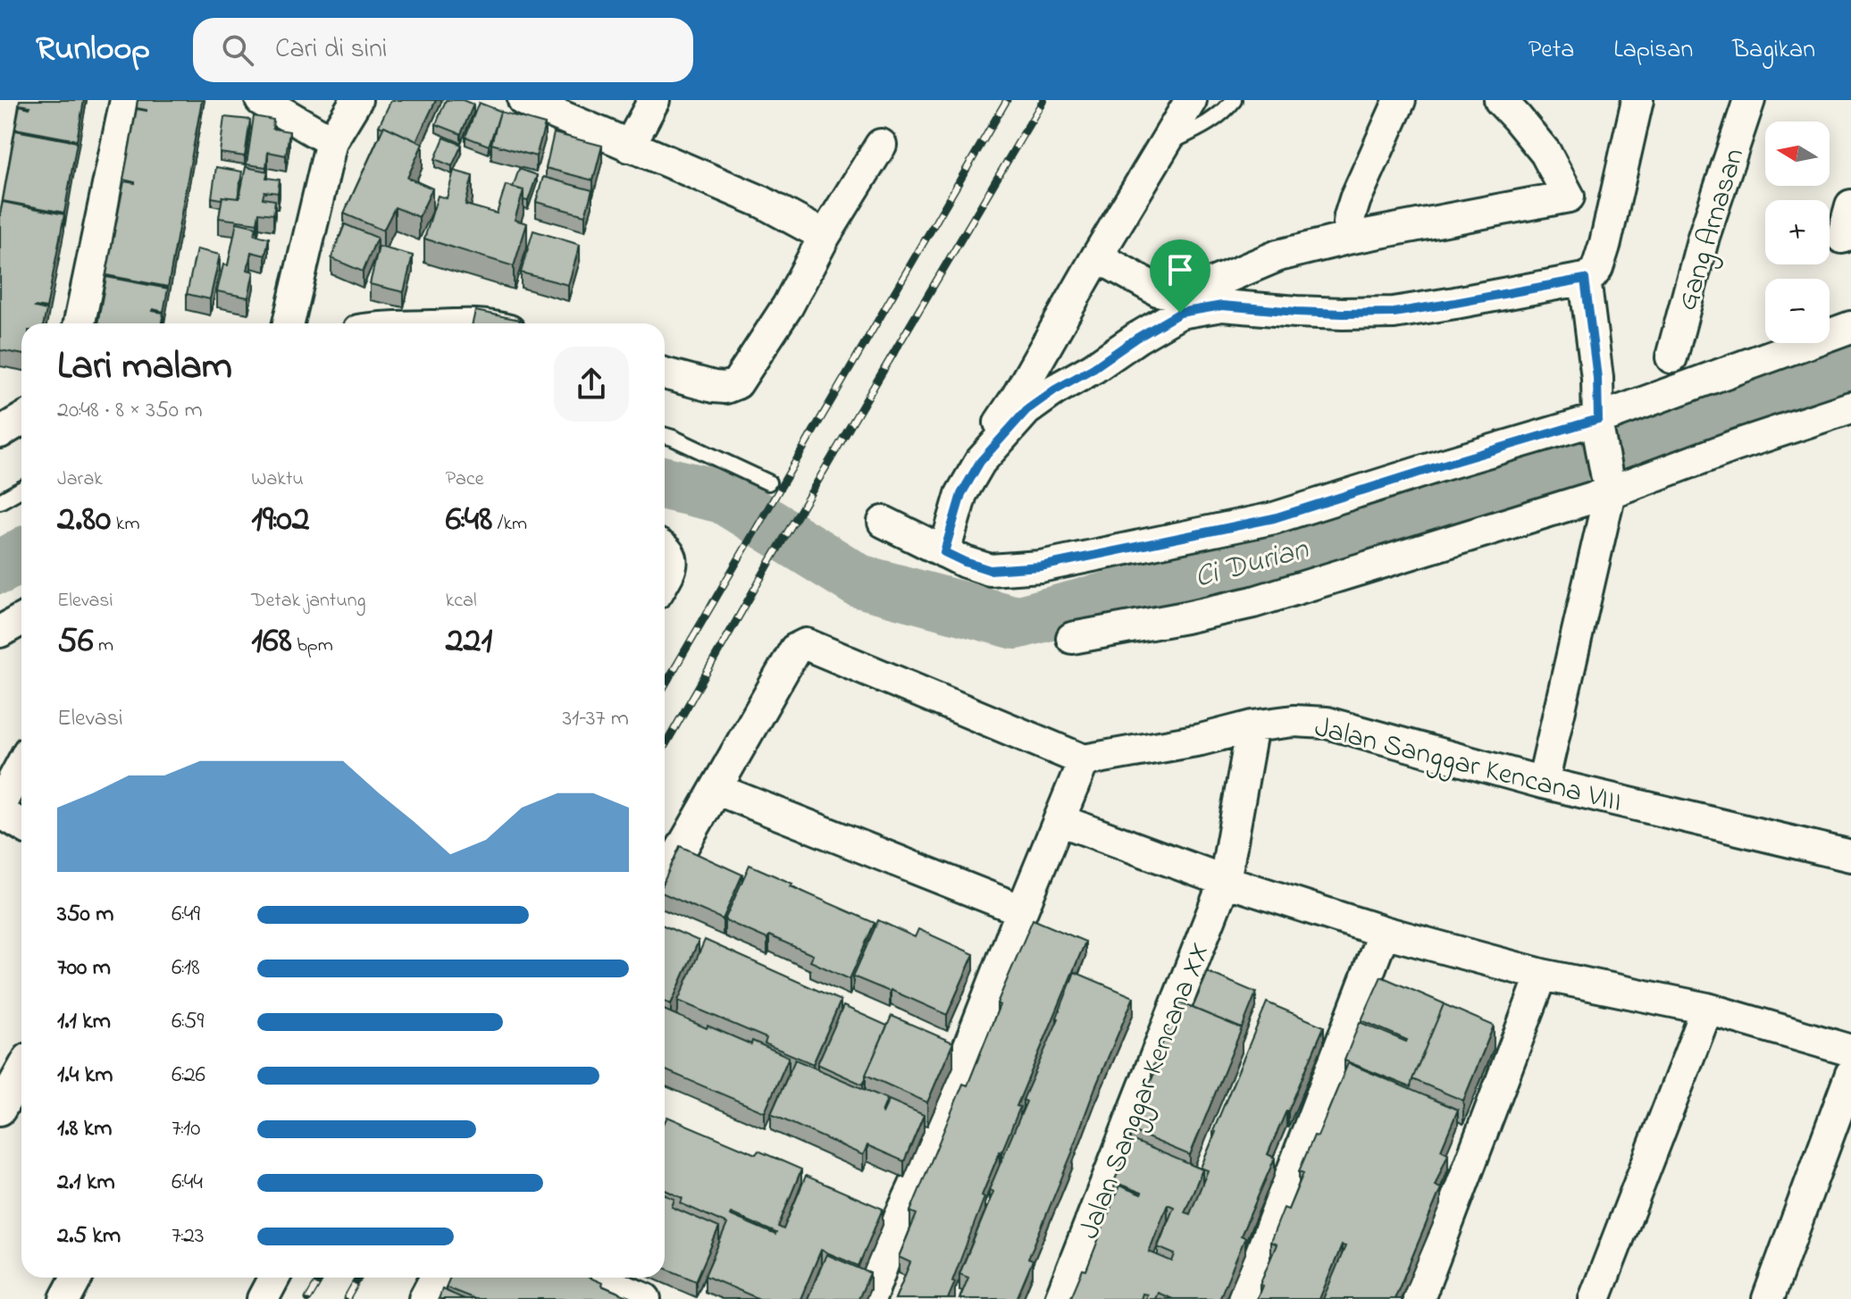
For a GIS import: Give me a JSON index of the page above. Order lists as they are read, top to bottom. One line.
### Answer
{"streets":{"street":["Gang Arnasan","Jalan Sanggar Kencana VIII","Jalan Sanggar Kencana XX"]},"crossings":[["Jalan Sanggar Kencana VIII","Jalan Sanggar Kencana XX"]],"water":["Ci Durian"],"north":"left","page":{"header":"Runloop","search":"Cari di sini","nav":["Peta","Lapisan","Bagikan"],"map_buttons":["+","−"],"heading":["Lari malam","20:48 · 8 × 350 m"],"stats":[["Jarak","2.80 km"],["Waktu","19:02"],["Pace","6:48 /km"],["Elevasi","56 m"],["Detak jantung","168 bpm"],["kcal","221"]],"chart":["Elevasi","31–37 m"],"list":[{"name":"350 m","note":"6:49"},{"name":"700 m","note":"6:18"},{"name":"1.1 km","note":"6:59"},{"name":"1.4 km","note":"6:26"},{"name":"1.8 km","note":"7:10"},{"name":"2.1 km","note":"6:44"},{"name":"2.5 km","note":"7:23"}]}}
